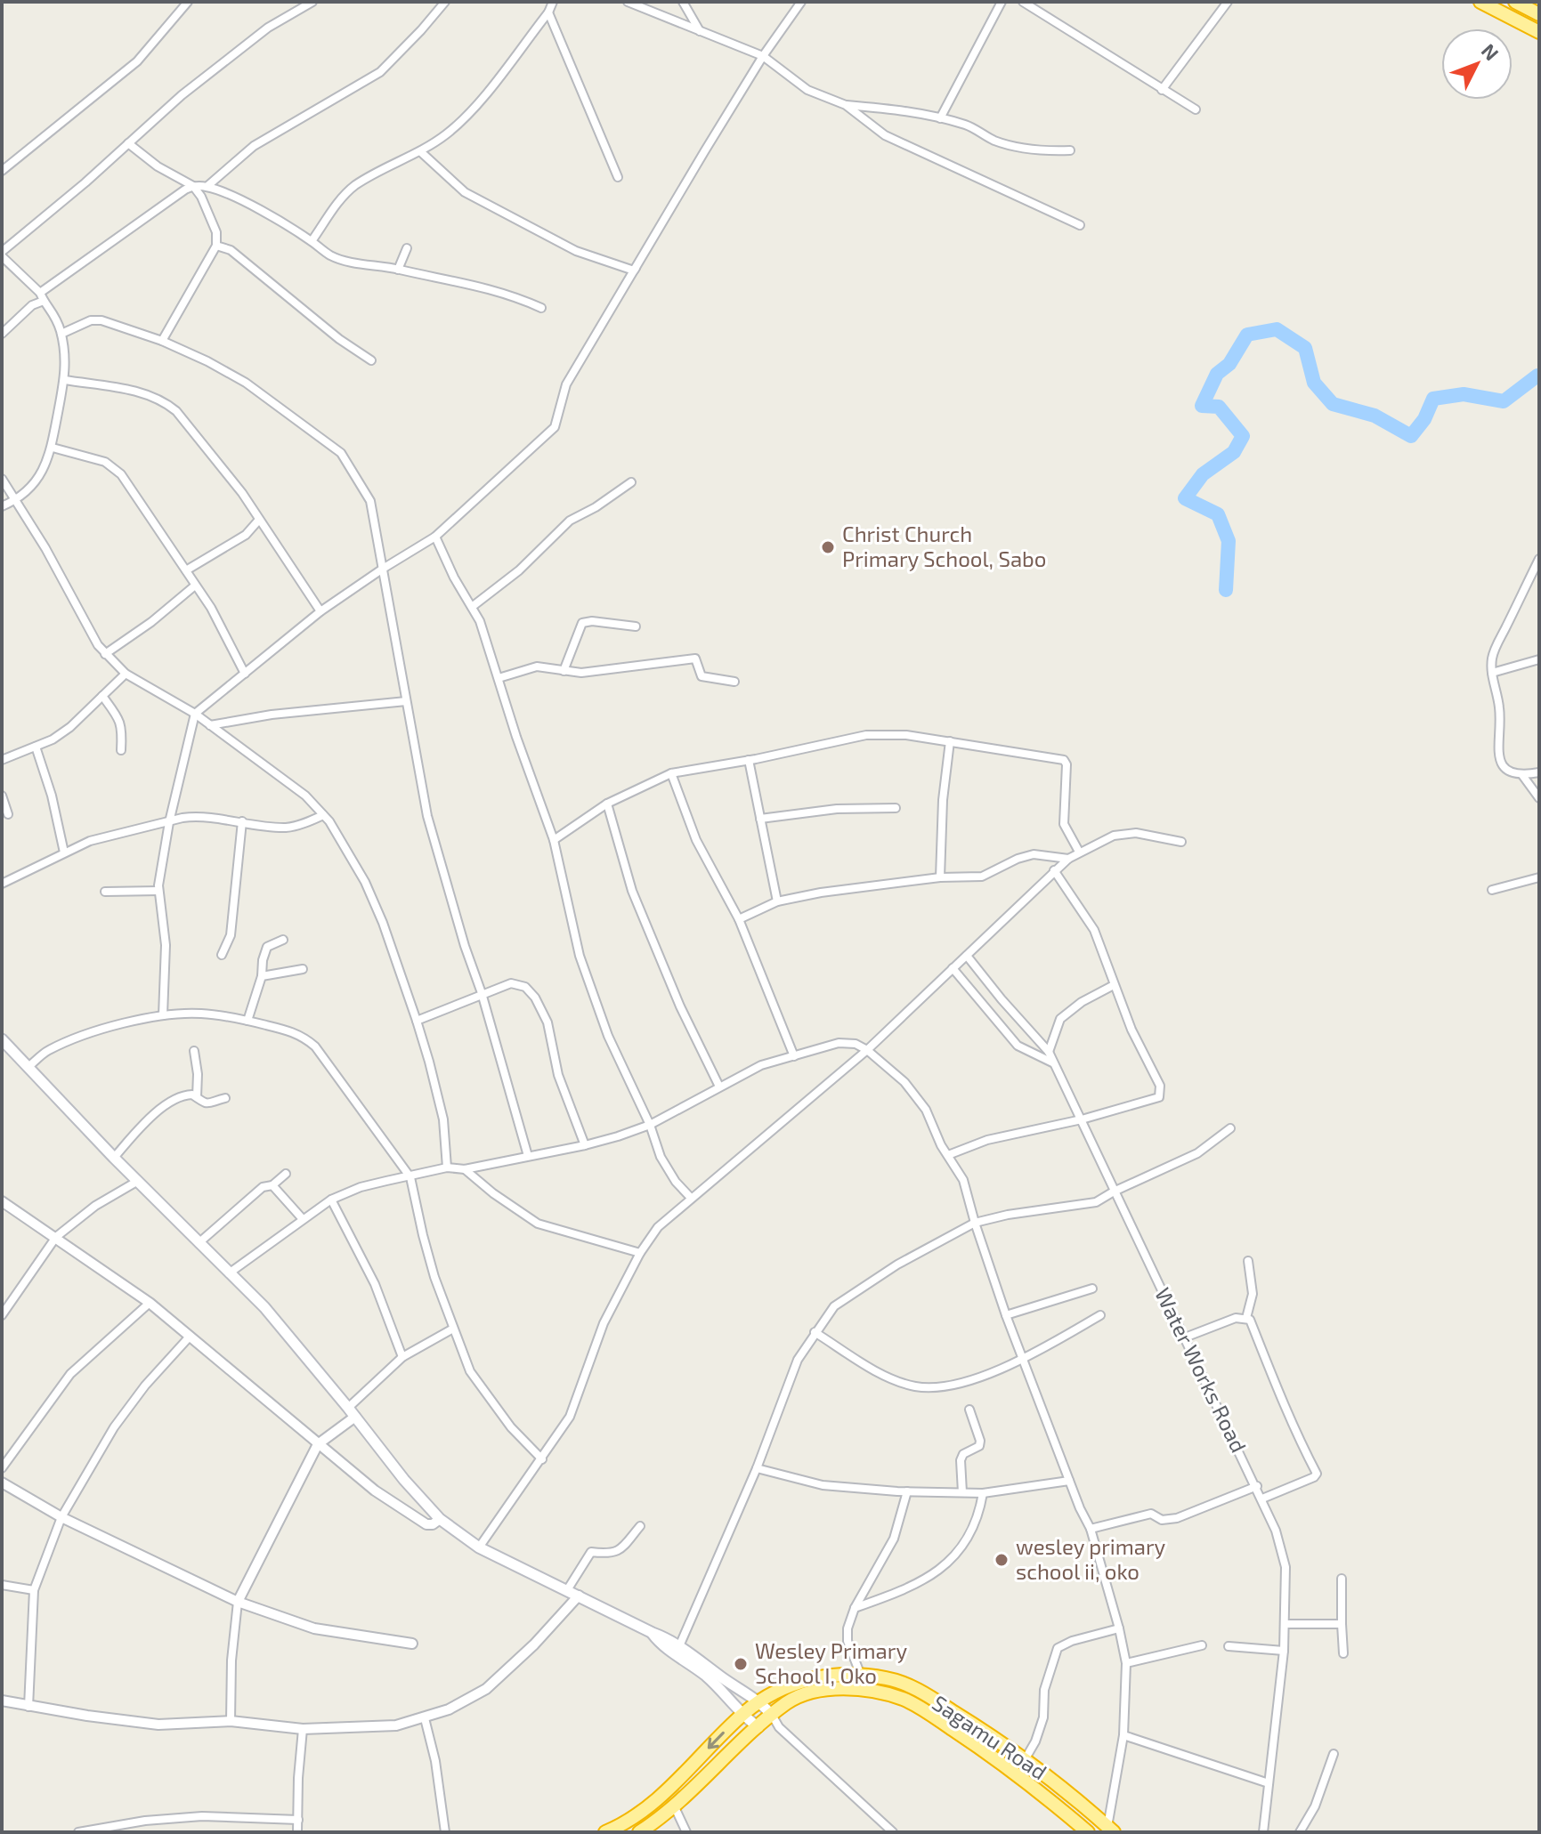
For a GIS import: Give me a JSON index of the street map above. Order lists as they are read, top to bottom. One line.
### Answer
{"streets":{"highway":["Sagamu Road"],"street":["Water Works Road"]},"places":["Christ Church Primary School, Sabo","wesley primary school ii, oko","Wesley Primary School I, Oko"],"north":"top right"}
